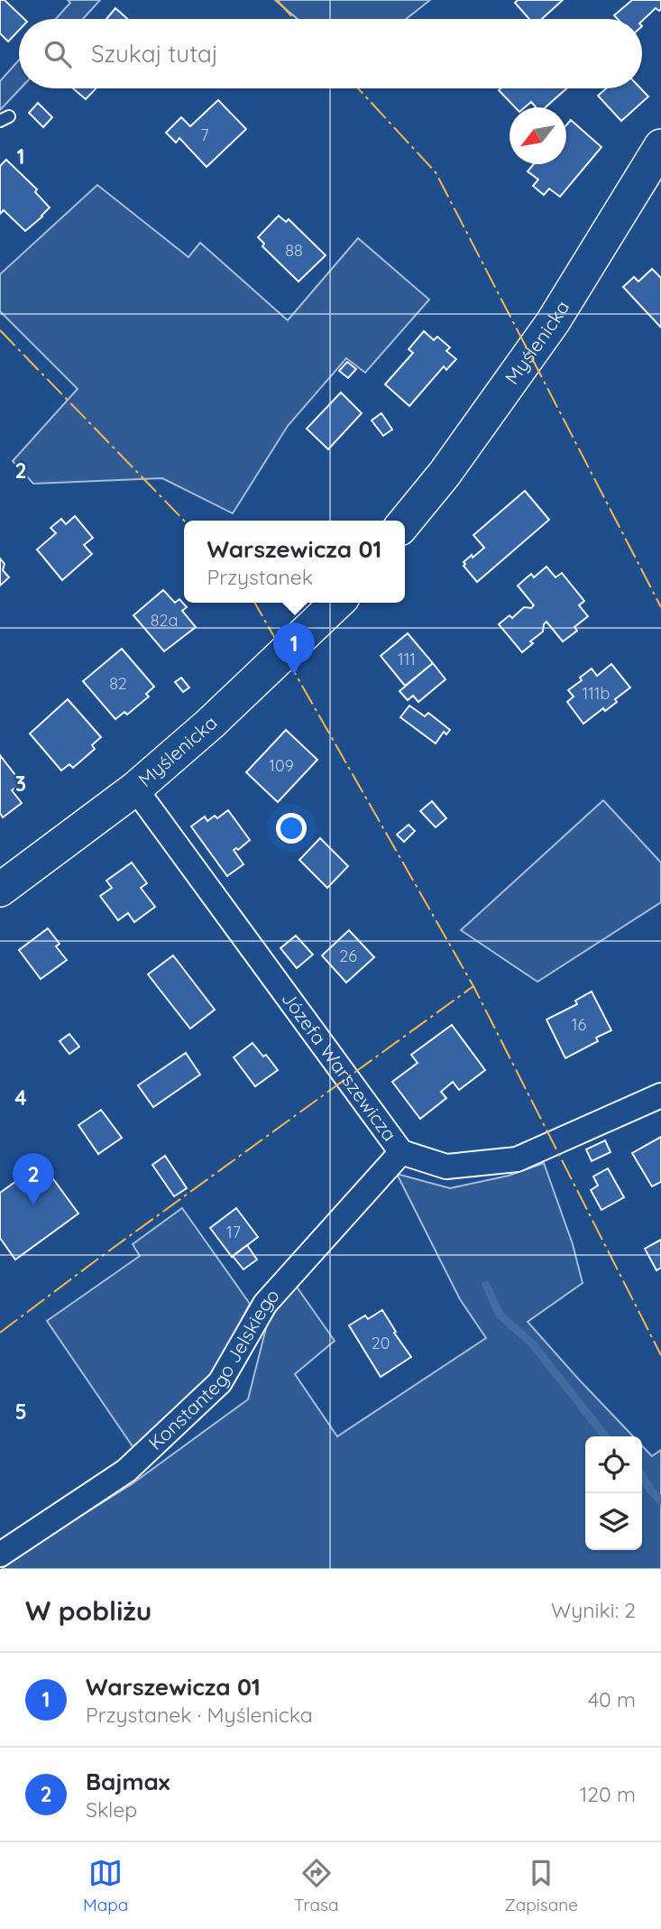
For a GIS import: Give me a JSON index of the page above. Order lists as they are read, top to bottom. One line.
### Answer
{"streets":{"street":["Myślenicka","Józefa Warszewicza","Konstantego Jelskiego"]},"crossings":[["Myślenicka","Józefa Warszewicza"],["Józefa Warszewicza","Konstantego Jelskiego"]],"house_numbers":["7","88","82a","111","82","111b","109","26","16","17","20"],"north":"bottom left","page":{"search":"Szukaj tutaj","popup":["Warszewicza 01","Przystanek"],"pins":["1","2"],"heading":["W pobliżu","Wyniki: 2"],"list":[{"mark":"1","name":"Warszewicza 01","note":"Przystanek · Myślenicka","value":"40 m"},{"mark":"2","name":"Bajmax","note":"Sklep","value":"120 m"}],"nav":["Mapa","Trasa","Zapisane"]},"grid":{"rows":["1","2","3","4","5"]}}
